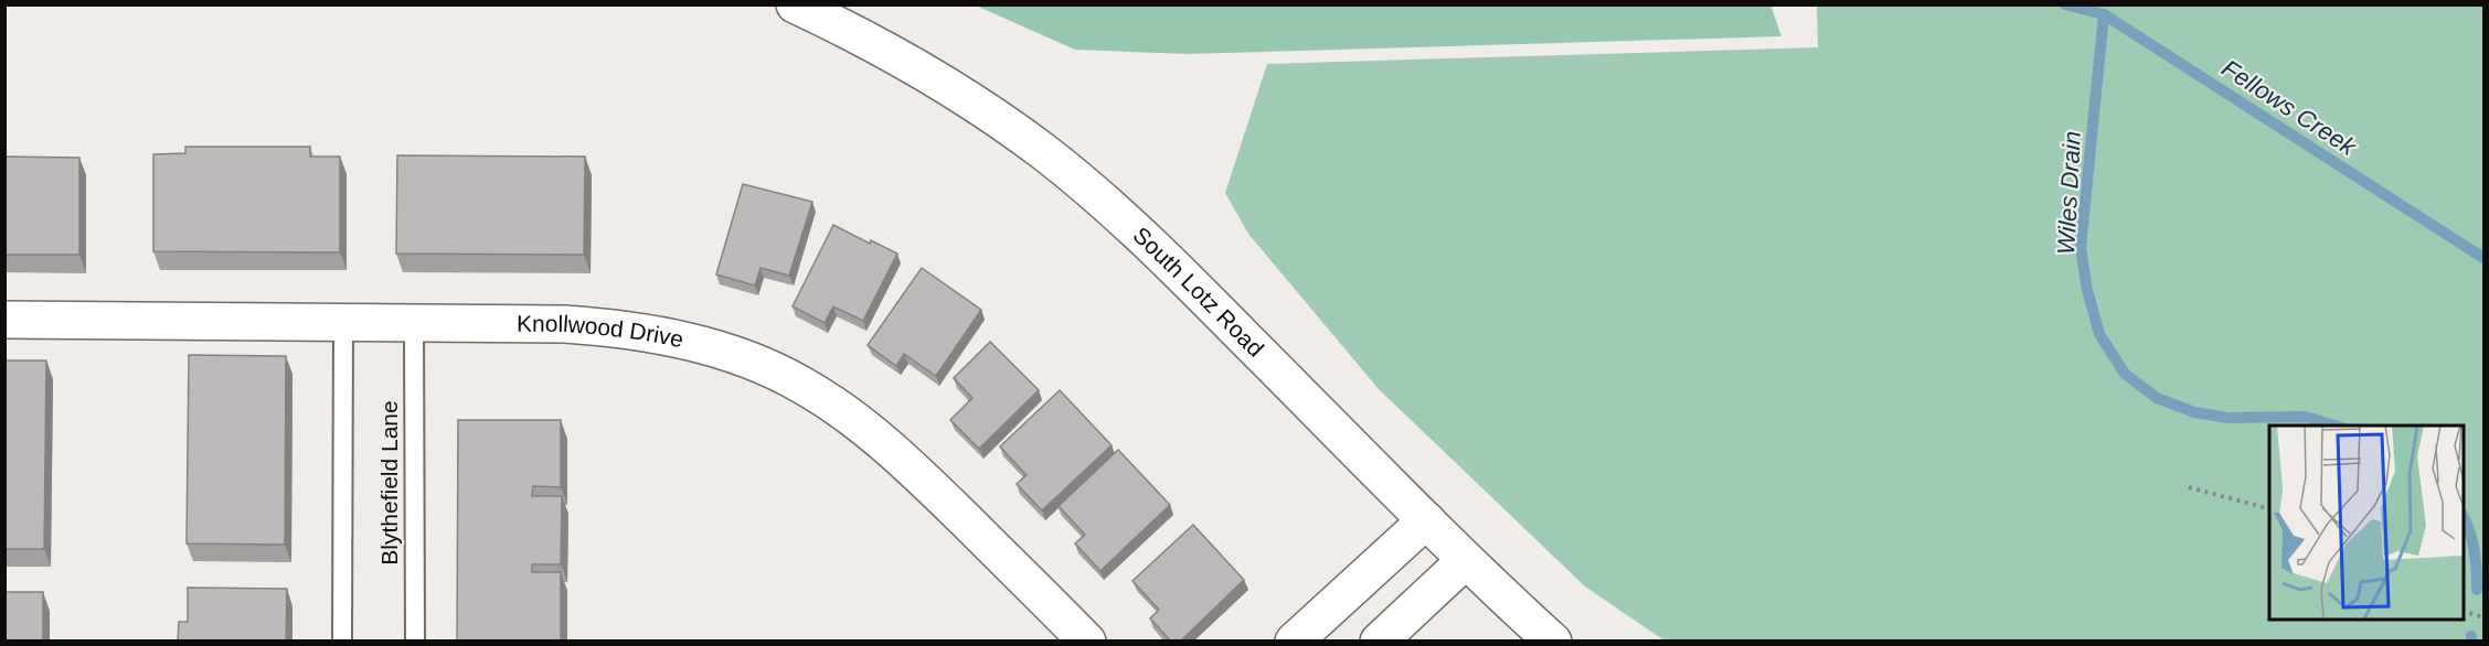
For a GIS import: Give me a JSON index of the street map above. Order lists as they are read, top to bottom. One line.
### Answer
{"streets":{"street":["South Lotz Road","Knollwood Drive"],"lane":["Blythefield Lane"]},"crossings":[["Knollwood Drive","Blythefield Lane"]],"water":["Fellows Creek","Wiles Drain"]}
